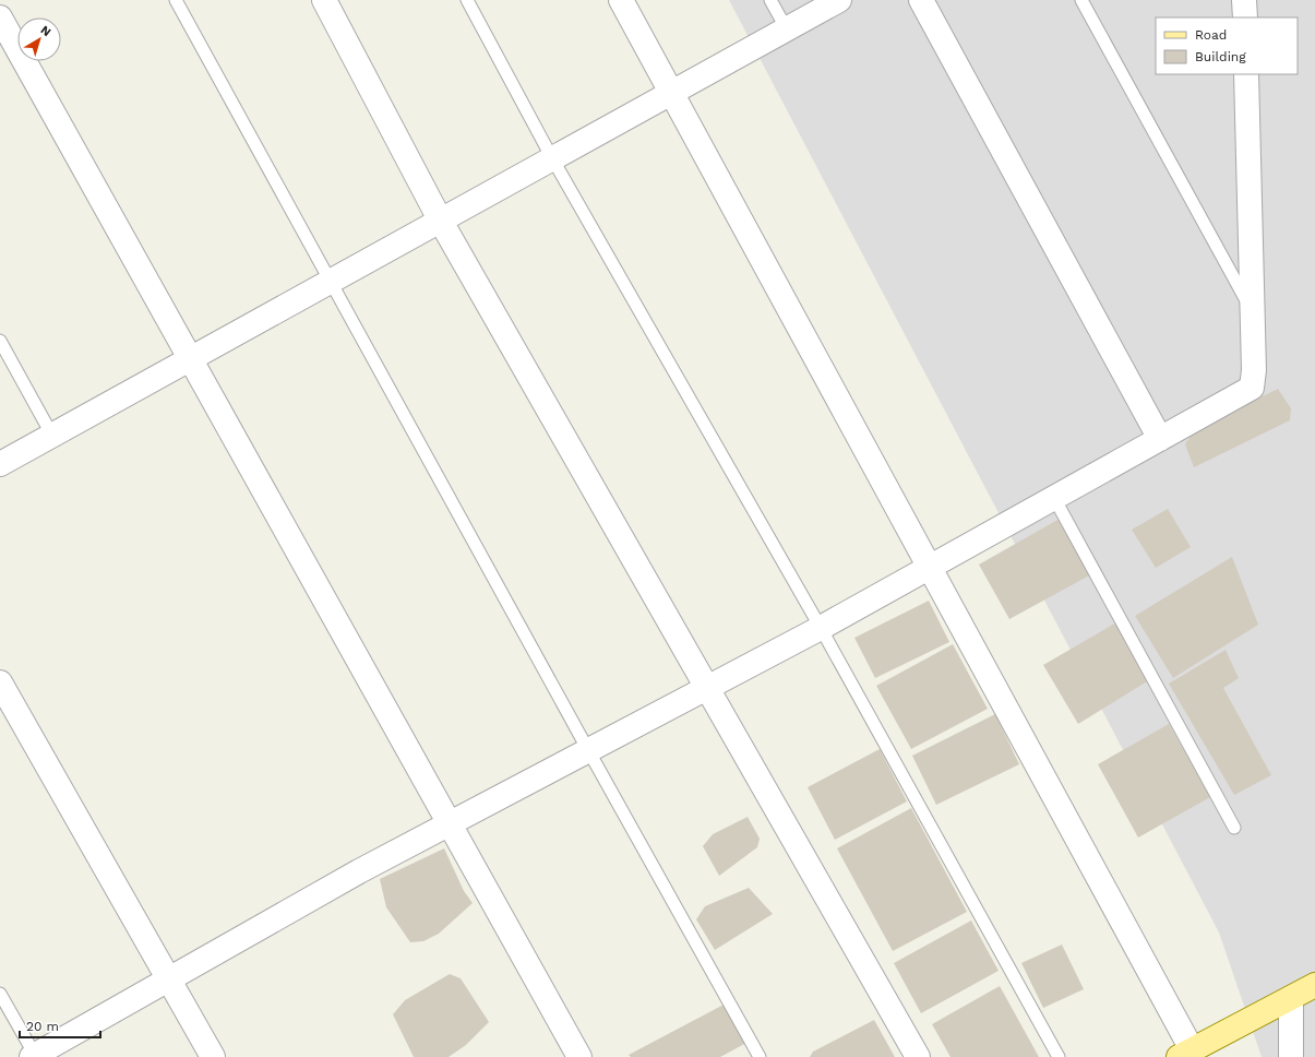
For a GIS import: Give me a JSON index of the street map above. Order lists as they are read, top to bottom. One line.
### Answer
{"legend":["Road","Building"],"scale_bar":"20 m","north":"top right"}
